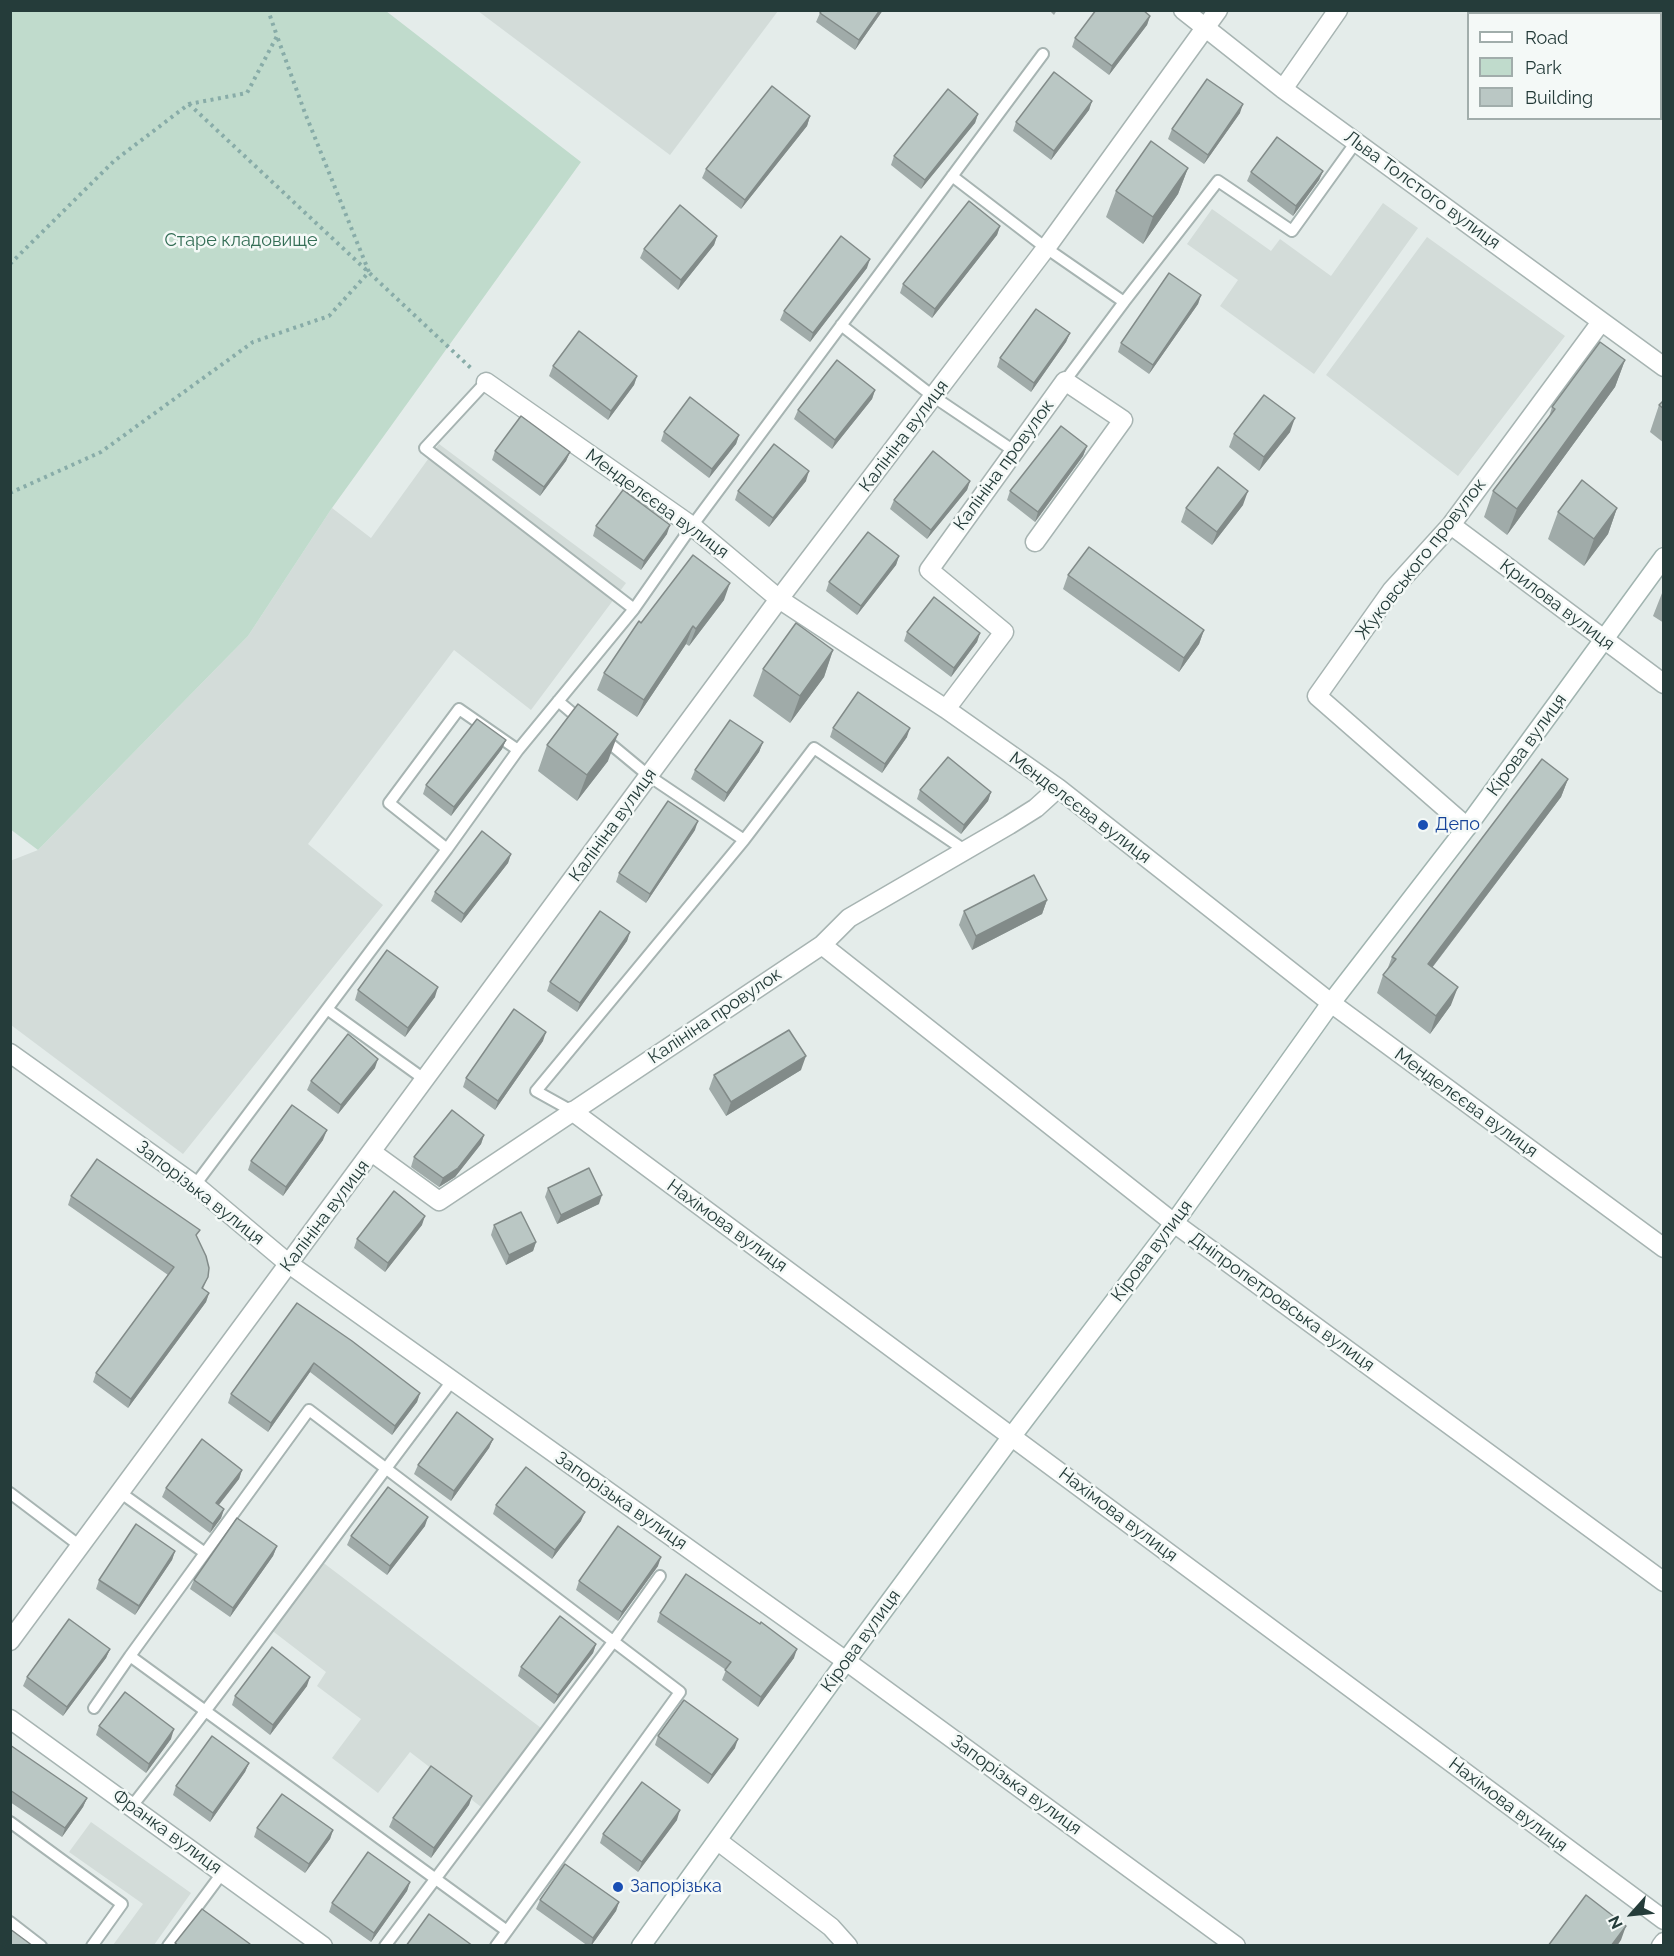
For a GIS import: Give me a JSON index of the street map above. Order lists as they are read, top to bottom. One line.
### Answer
{"streets":{"street":["Льва Толстого вулиця","Калініна вулиця","Калініна провулок","Менделєєва вулиця","Жуковського провулок","Крилова вулиця","Кірова вулиця","Запорізька вулиця","Нахімова вулиця","Дніпропетровська вулиця","Франка вулиця"]},"crossings":[["Льва Толстого вулиця","Калініна вулиця"],["Льва Толстого вулиця","Жуковського провулок"],["Калініна вулиця","Калініна провулок"],["Калініна вулиця","Менделєєва вулиця"],["Калініна вулиця","Запорізька вулиця"],["Калініна провулок","Менделєєва вулиця"],["Калініна провулок","Нахімова вулиця"],["Калініна провулок","Дніпропетровська вулиця"],["Менделєєва вулиця","Кірова вулиця"],["Жуковського провулок","Крилова вулиця"],["Жуковського провулок","Кірова вулиця"],["Крилова вулиця","Кірова вулиця"],["Кірова вулиця","Запорізька вулиця"],["Кірова вулиця","Нахімова вулиця"],["Кірова вулиця","Дніпропетровська вулиця"]],"parks":["Старе кладовище"],"places":["Депо","Запорізька"],"legend":["Road","Park","Building"],"north":"bottom left"}
